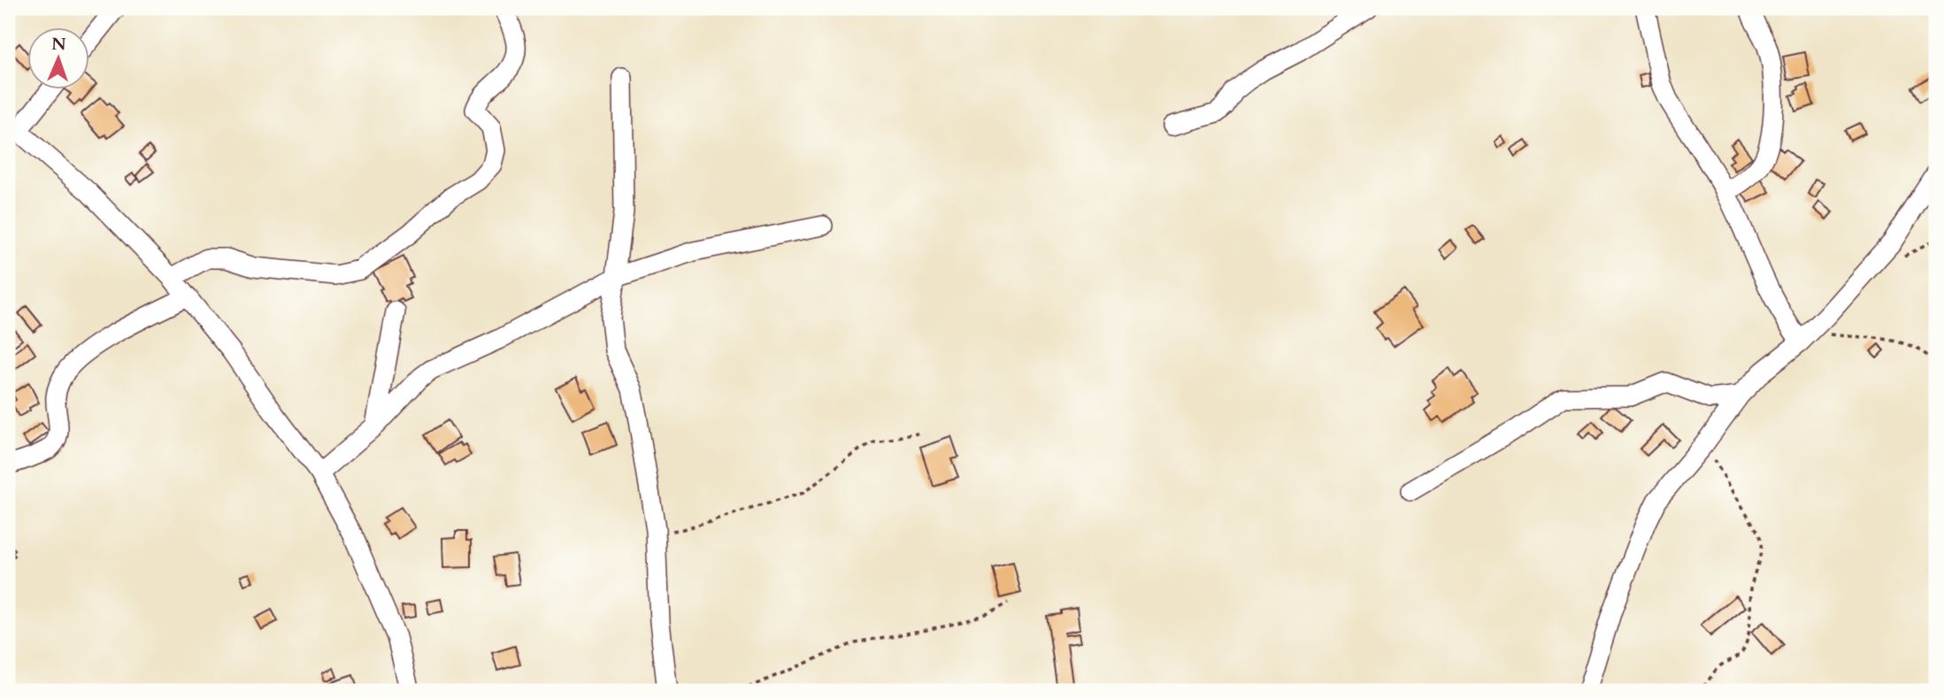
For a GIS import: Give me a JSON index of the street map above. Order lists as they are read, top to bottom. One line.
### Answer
{"north":"top"}
